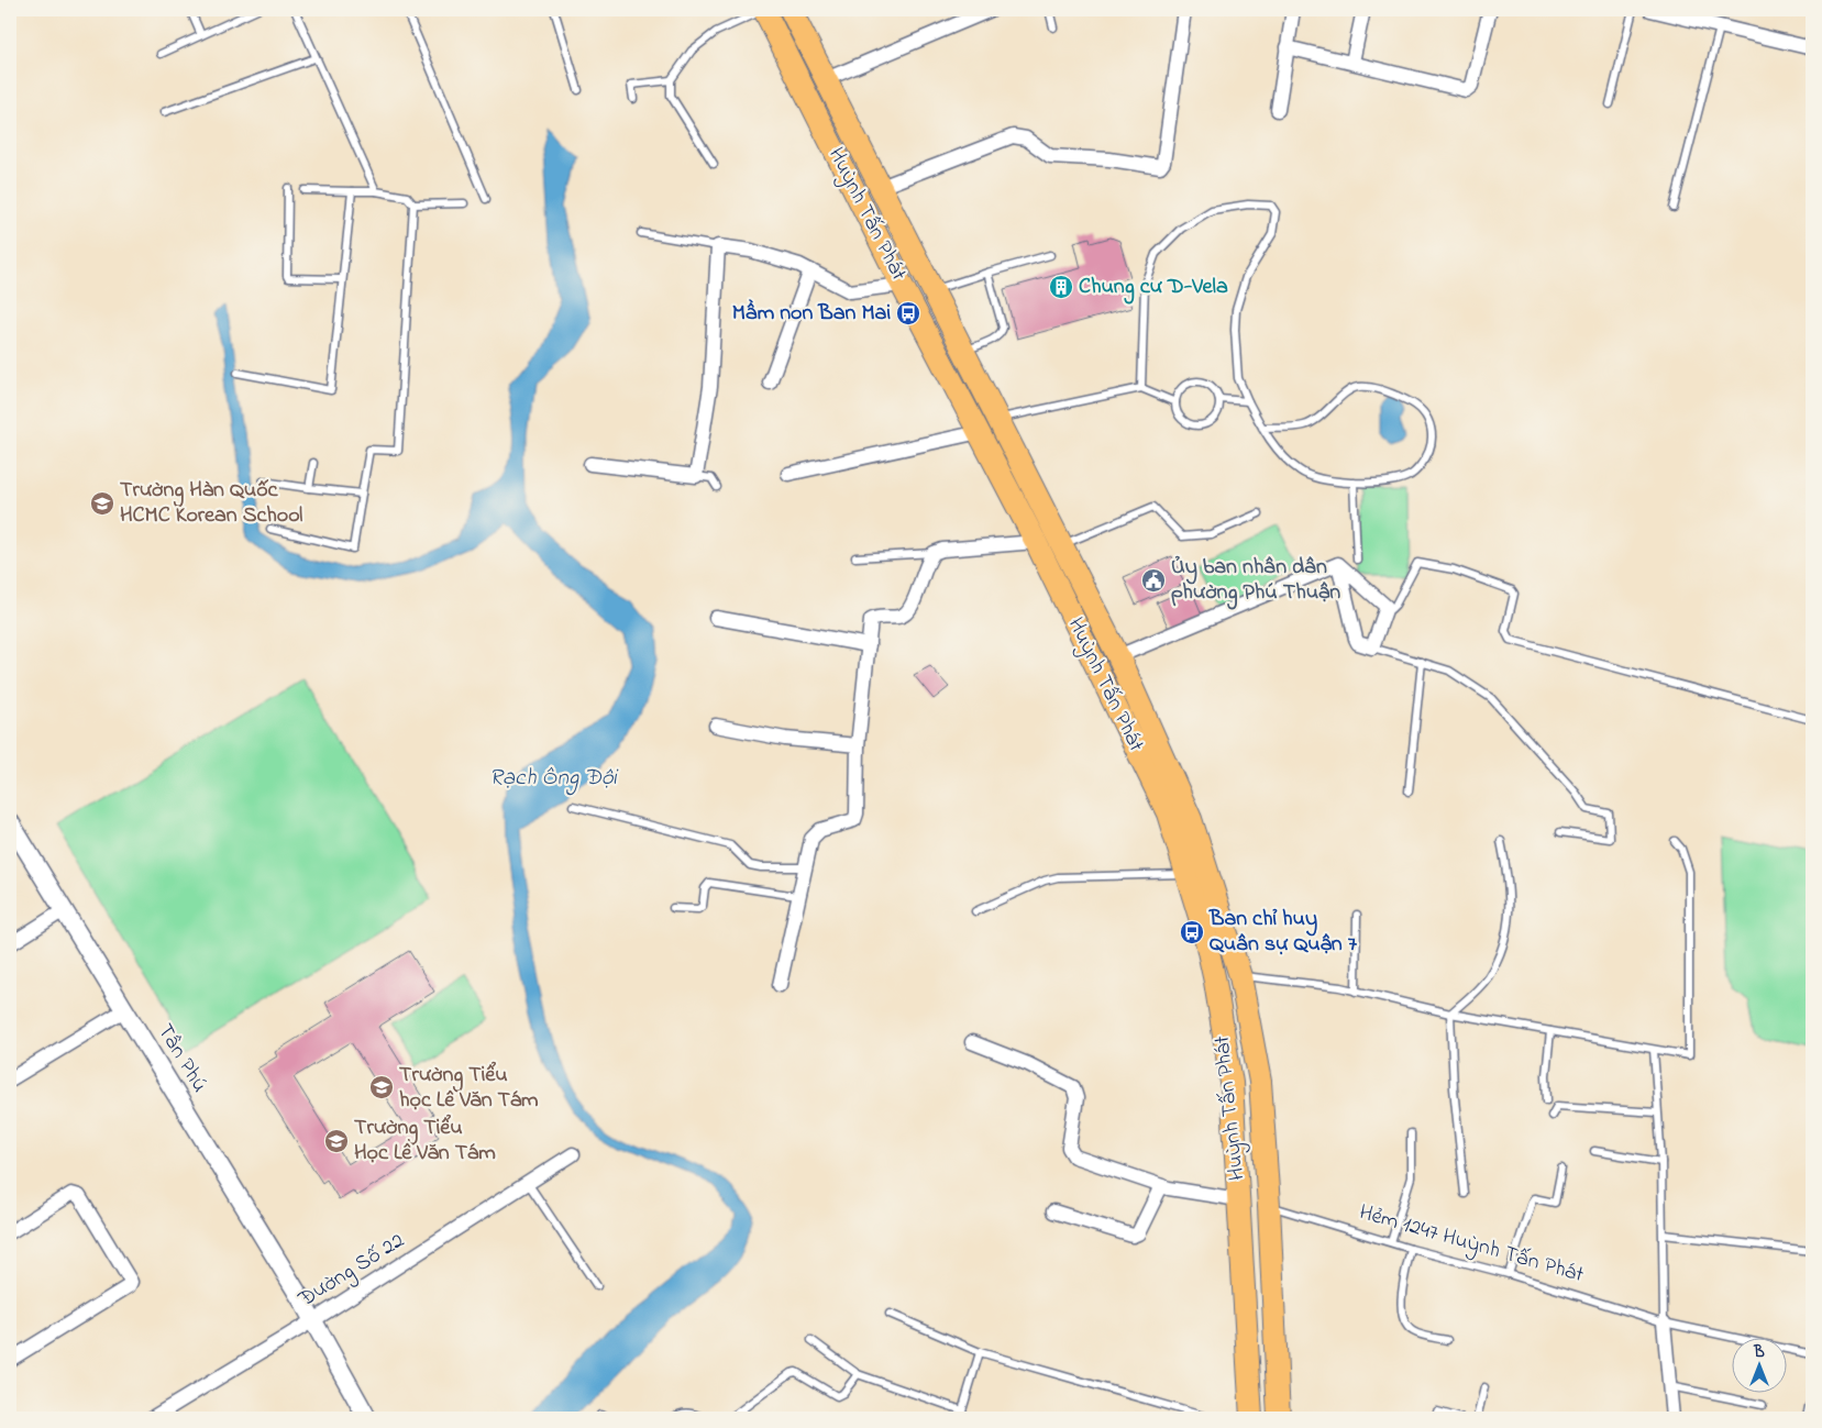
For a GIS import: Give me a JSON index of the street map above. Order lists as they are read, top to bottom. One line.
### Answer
{"streets":{"main road":["Huỳnh Tấn Phát"],"street":["Tân Phú","Đường Số 22"],"lane":["Hẻm 1247 Huỳnh Tấn Phát"]},"crossings":[["Huỳnh Tấn Phát","Hẻm 1247 Huỳnh Tấn Phát"],["Tân Phú","Đường Số 22"]],"water":["Rạch Ông Đội"],"places":{"building":["Chung cư D-Vela"],"bus stop":["Mầm non Ban Mai","Ban chỉ huy Quân sự Quận 7"],"school or university":["Trường Hàn Quốc HCMC Korean School","Trường Tiểu học Lê Văn Tám","Trường Tiểu Học Lê Văn Tám"],"public building":["Ủy ban nhân dân phường Phú Thuận"]},"north":"top"}
